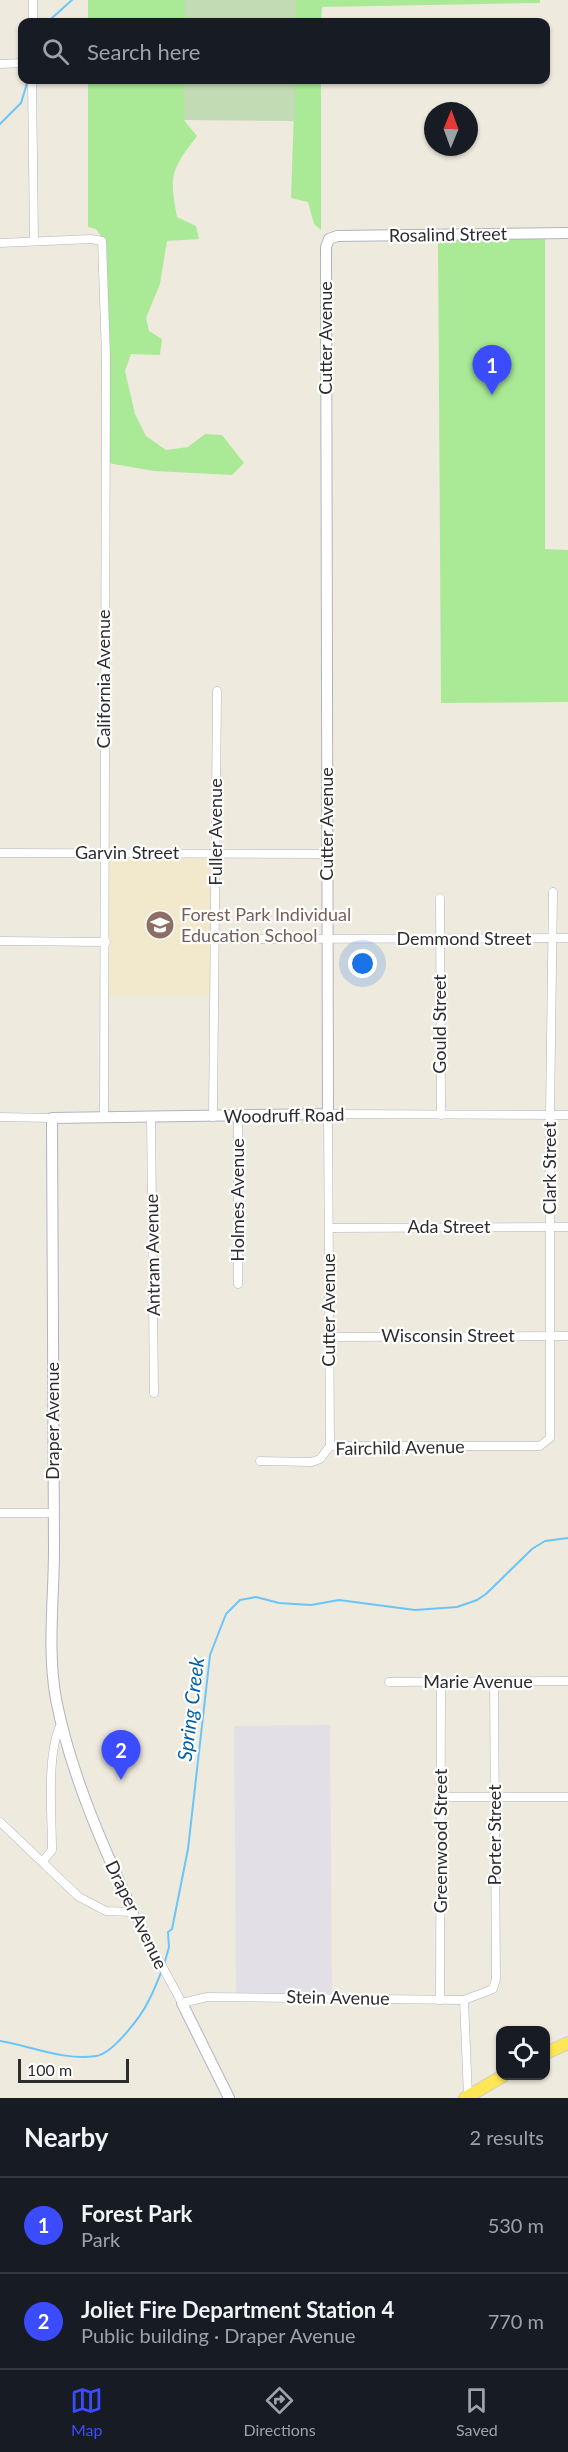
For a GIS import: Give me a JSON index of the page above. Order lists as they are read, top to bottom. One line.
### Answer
{"streets":{"street":["Rosalind Street","Cutter Avenue","California Avenue","Fuller Avenue","Garvin Street","Demmond Street","Gould Street","Woodruff Road","Clark Street","Holmes Avenue","Ada Street","Antram Avenue","Wisconsin Street","Draper Avenue","Fairchild Avenue","Marie Avenue","Porter Street","Greenwood Street","Stein Avenue"]},"crossings":[["Rosalind Street","Cutter Avenue"],["Cutter Avenue","Garvin Street"],["Cutter Avenue","Demmond Street"],["Cutter Avenue","Woodruff Road"],["Cutter Avenue","Ada Street"],["Cutter Avenue","Wisconsin Street"],["Cutter Avenue","Fairchild Avenue"],["California Avenue","Garvin Street"],["California Avenue","Woodruff Road"],["Fuller Avenue","Garvin Street"],["Fuller Avenue","Demmond Street"],["Fuller Avenue","Woodruff Road"],["Demmond Street","Gould Street"],["Demmond Street","Clark Street"],["Gould Street","Woodruff Road"],["Woodruff Road","Clark Street"],["Woodruff Road","Holmes Avenue"],["Woodruff Road","Antram Avenue"],["Woodruff Road","Draper Avenue"],["Clark Street","Ada Street"],["Clark Street","Wisconsin Street"],["Clark Street","Fairchild Avenue"],["Draper Avenue","Stein Avenue"],["Marie Avenue","Porter Street"],["Marie Avenue","Greenwood Street"],["Porter Street","Stein Avenue"],["Greenwood Street","Stein Avenue"]],"water":["Spring Creek"],"places":{"school or university":["Forest Park Individual Education School"]},"scale_bar":"100 m","north":"top","page":{"search":"Search here","pins":["1","2"],"scale":"100 m","heading":["Nearby","2 results"],"list":[{"mark":"1","name":"Forest Park","note":"Park","value":"530 m"},{"mark":"2","name":"Joliet Fire Department Station 4","note":"Public building · Draper Avenue","value":"770 m"}],"nav":["Map","Directions","Saved"]}}
